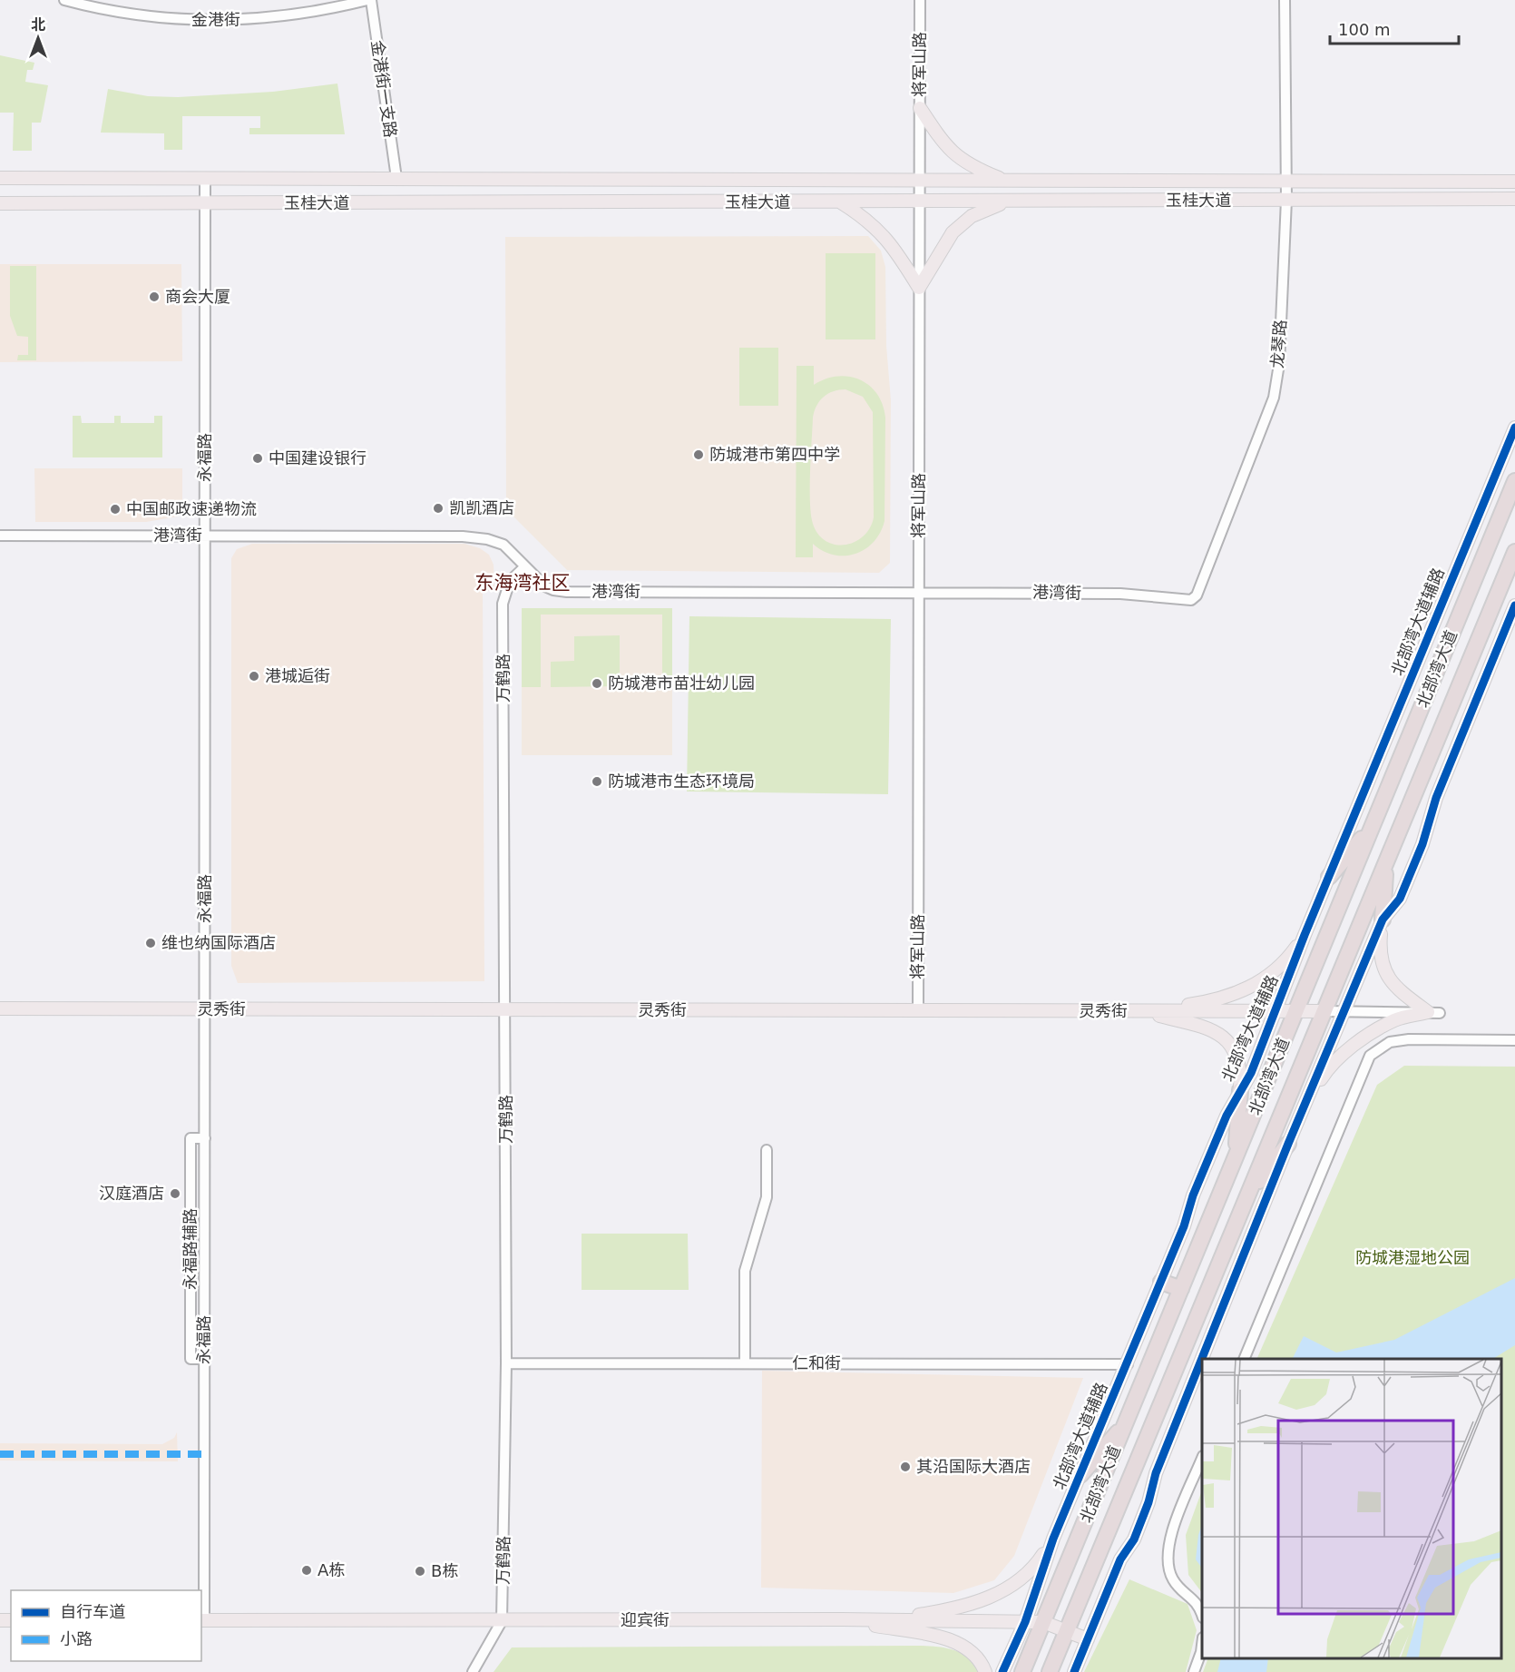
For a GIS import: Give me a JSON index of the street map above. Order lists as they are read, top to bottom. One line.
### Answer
{"streets":{"highway":["北部湾大道"],"main road":["玉桂大道","北部湾大道辅路","灵秀街","迎宾街"],"street":["金港街","将军山路","金港街一支路","龙琴路","永福路","港湾街","万鹤路","永福路辅路","仁和街"]},"crossings":[["金港街","金港街一支路"],["将军山路","玉桂大道"],["将军山路","港湾街"],["将军山路","灵秀街"],["金港街一支路","玉桂大道"],["玉桂大道","龙琴路"],["玉桂大道","永福路"],["龙琴路","港湾街"],["永福路","港湾街"],["永福路","灵秀街"],["永福路","永福路辅路"],["永福路","迎宾街"],["港湾街","万鹤路"],["北部湾大道辅路","灵秀街"],["北部湾大道辅路","仁和街"],["北部湾大道辅路","迎宾街"],["北部湾大道","灵秀街"],["北部湾大道","迎宾街"],["万鹤路","灵秀街"],["万鹤路","仁和街"],["万鹤路","迎宾街"]],"districts":["东海湾社区"],"parks":["防城港湿地公园"],"places":["商会大厦","防城港市第四中学","中国建设银行","凯凯酒店","中国邮政速递物流","港城逅街","防城港市苗壮幼儿园","防城港市生态环境局","维也纳国际酒店","汉庭酒店","其沿国际大酒店","A栋","B栋"],"legend":["自行车道","小路"],"scale_bar":"100 m","north":"top"}
